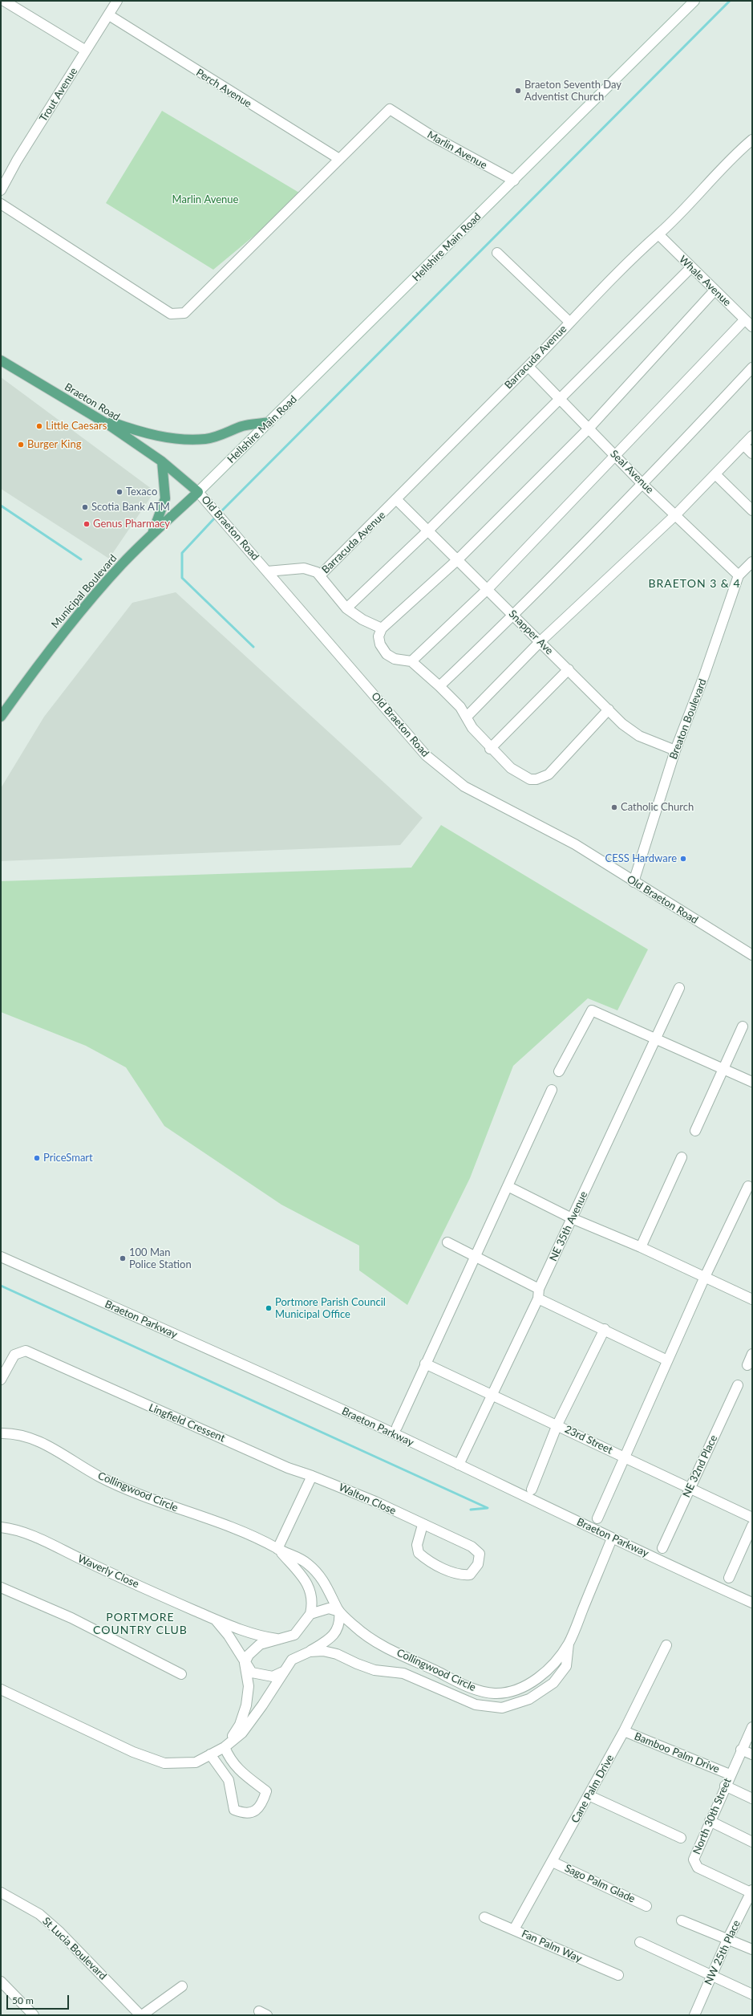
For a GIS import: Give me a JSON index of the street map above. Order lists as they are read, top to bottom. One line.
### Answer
{"streets":{"main road":["Braeton Road","Municipal Boulevard"],"street":["Perch Avenue","Trout Avenue","Marlin Avenue","Hellshire Main Road","Whale Avenue","Barracuda Avenue","Seal Avenue","Old Braeton Road","Snapper Ave","Breaton Boulevard","NE 35th Avenue","Braeton Parkway","Lingfield Cressent","23rd Street","NE 32nd Place","Collingwood Circle","Walton Close","Waverly Close","Bamboo Palm Drive","Cane Palm Drive","North 30th Street","Sago Palm Glade","Fan Palm Way","St Lucia Boulevard","NW 25th Place"]},"crossings":[["Perch Avenue","Trout Avenue"],["Perch Avenue","Marlin Avenue"],["Marlin Avenue","Hellshire Main Road"],["Hellshire Main Road","Braeton Road"],["Hellshire Main Road","Old Braeton Road"],["Hellshire Main Road","Municipal Boulevard"],["Whale Avenue","Barracuda Avenue"],["Barracuda Avenue","Seal Avenue"],["Barracuda Avenue","Snapper Ave"],["Braeton Road","Old Braeton Road"],["Braeton Road","Municipal Boulevard"],["Seal Avenue","Breaton Boulevard"],["Old Braeton Road","Municipal Boulevard"],["Old Braeton Road","Breaton Boulevard"],["Snapper Ave","Breaton Boulevard"],["NE 35th Avenue","Braeton Parkway"],["NE 35th Avenue","23rd Street"],["Lingfield Cressent","Walton Close"],["23rd Street","NE 32nd Place"],["Bamboo Palm Drive","Cane Palm Drive"],["Bamboo Palm Drive","North 30th Street"],["Cane Palm Drive","Sago Palm Glade"],["Cane Palm Drive","Fan Palm Way"],["North 30th Street","NW 25th Place"]],"districts":["BRAETON 3 & 4","PORTMORE COUNTRY CLUB"],"parks":["Marlin Avenue"],"places":["Braeton Seventh Day Adventist Church","Little Caesars","Burger King","Texaco","Scotia Bank ATM","Genus Pharmacy","Catholic Church","CESS Hardware","PriceSmart","100 Man Police Station","Portmore Parish Council Municipal Office"],"scale_bar":"50 m"}
